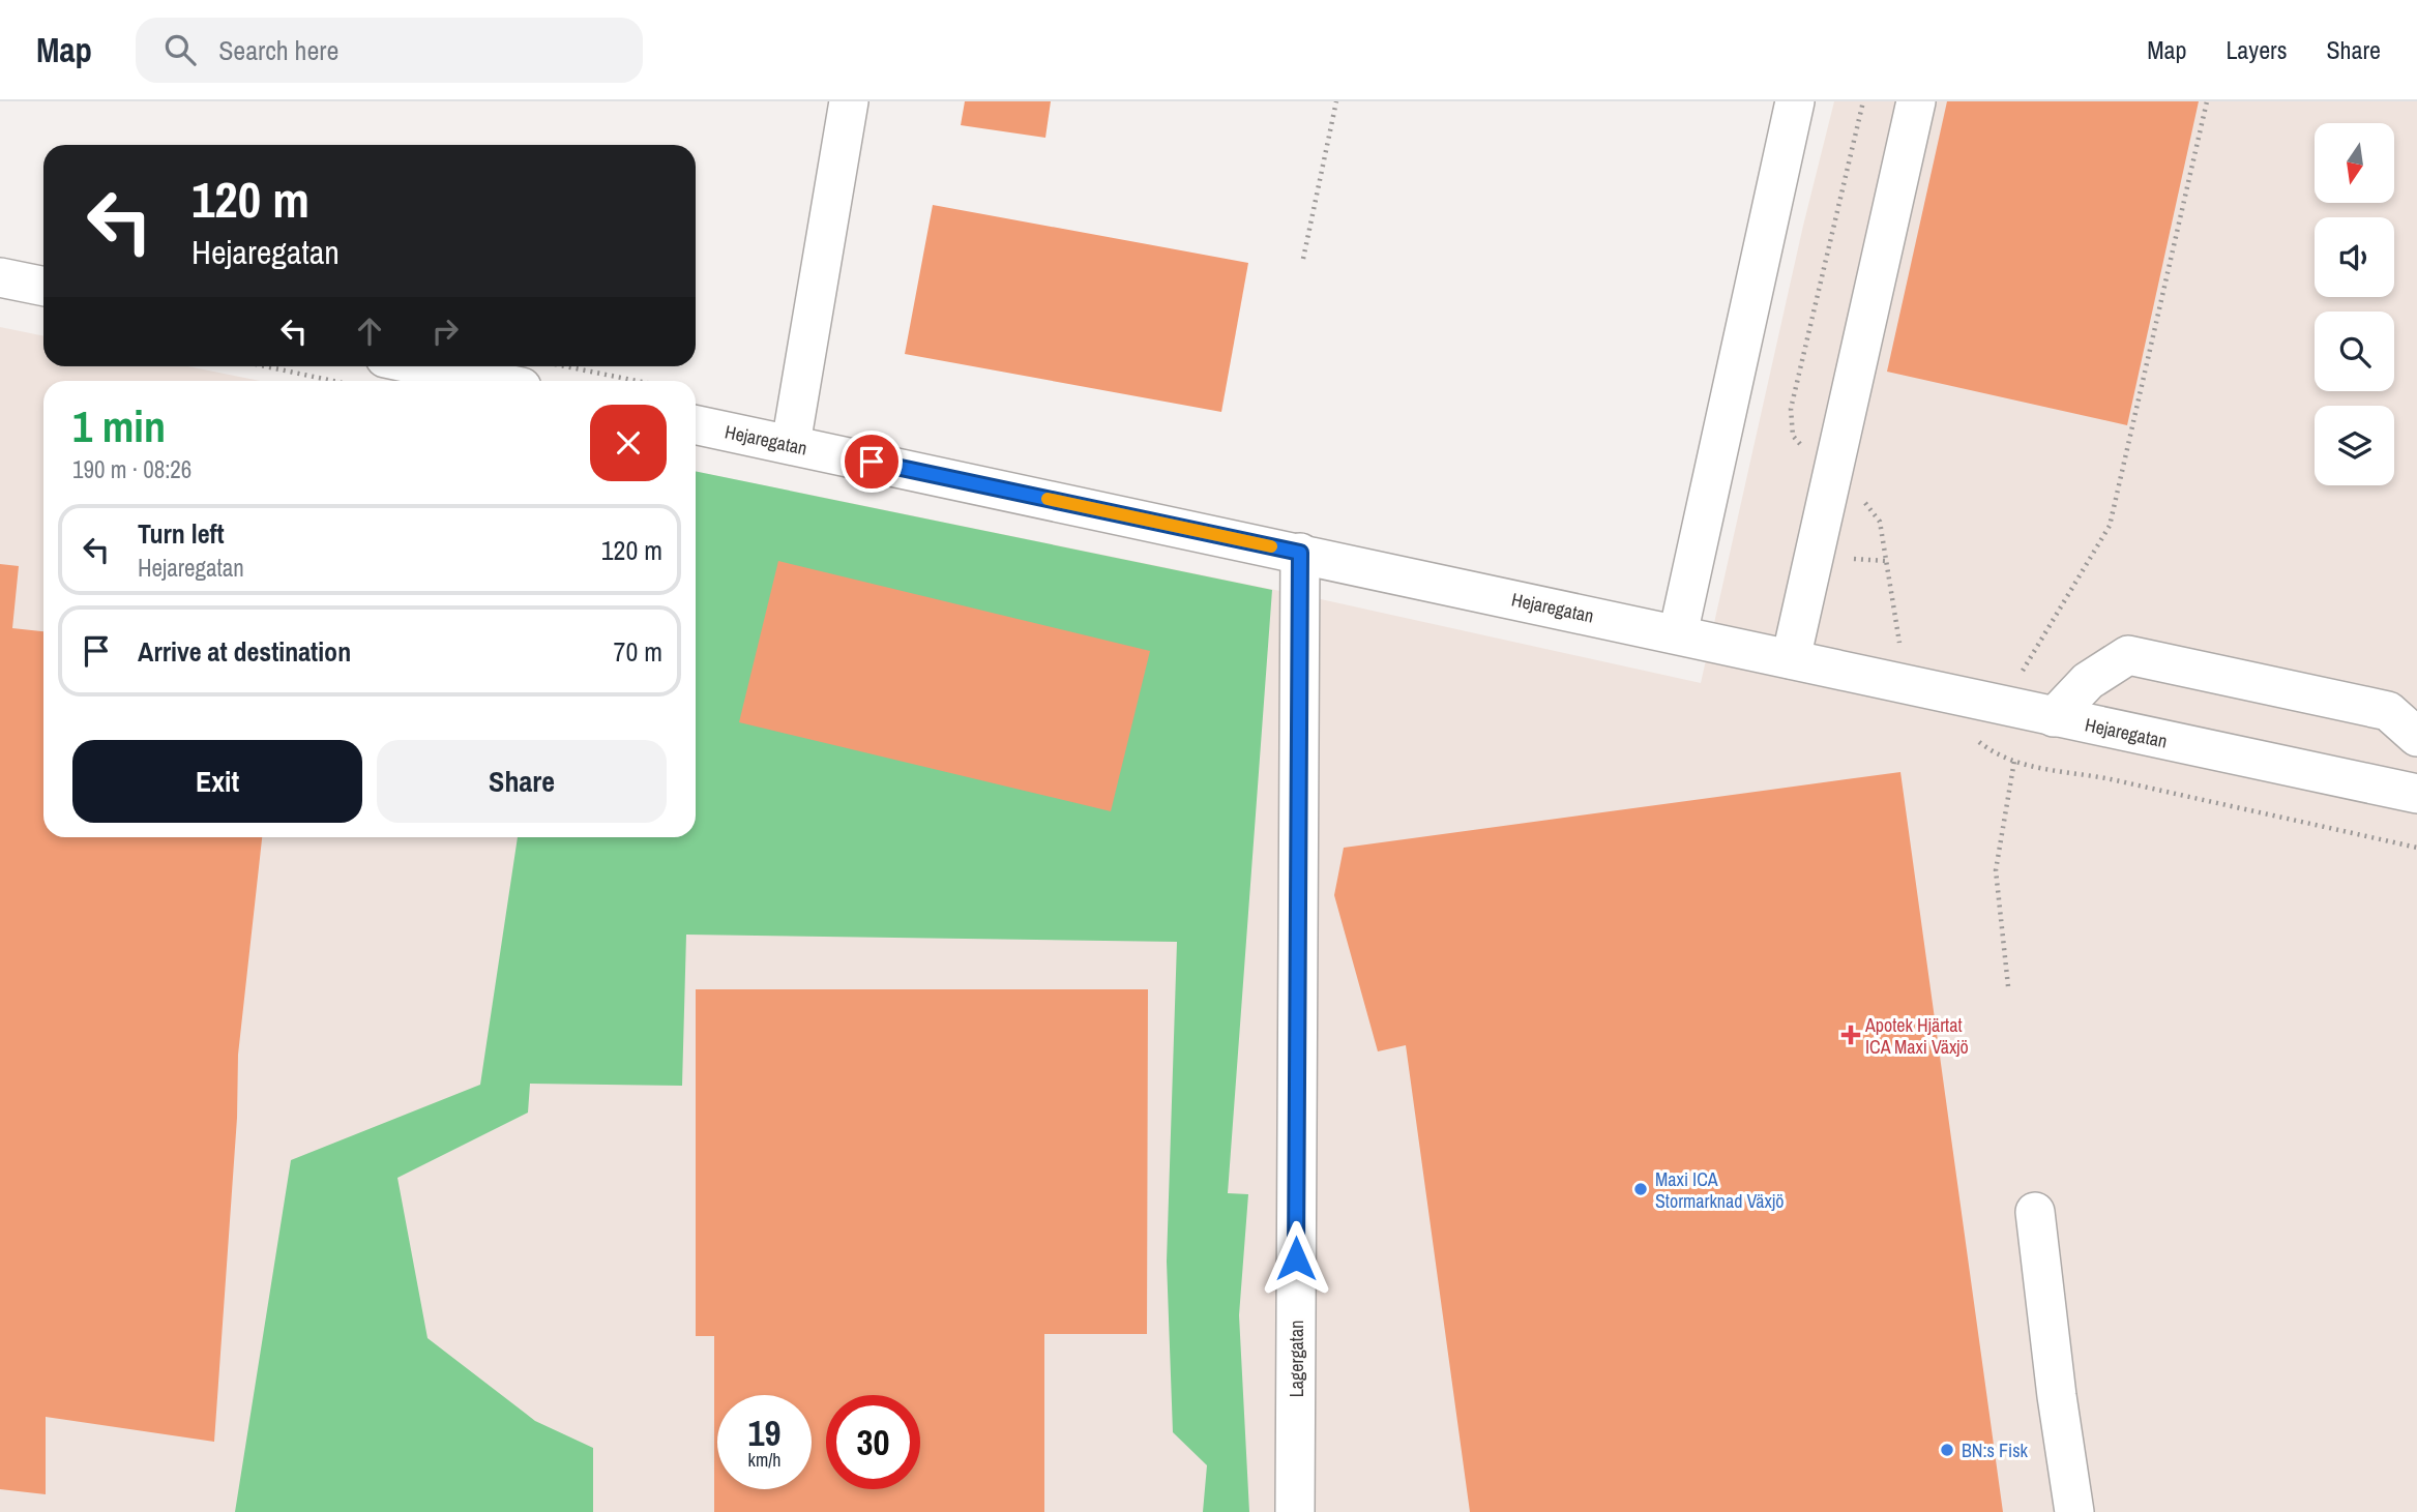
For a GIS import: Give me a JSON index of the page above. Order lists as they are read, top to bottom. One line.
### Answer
{"streets":{"street":["Hejaregatan","Lagergatan"]},"crossings":[["Hejaregatan","Lagergatan"]],"places":{"health":["Apotek Hjärtat ICA Maxi Växjö"],"other":["Maxi ICA Stormarknad Växjö","BN:s Fisk"]},"north":"bottom","page":{"header":"Map","search":"Search here","nav":["Map","Layers","Share"],"turn":["120 m","Hejaregatan"],"heading":["1 min","190 m · 08:26"],"list":[{"name":"Turn left","note":"Hejaregatan","value":"120 m"},{"name":"Arrive at destination","value":"70 m"}],"buttons":["Exit","Share"],"speed":"19 km/h","limit":"30"}}
